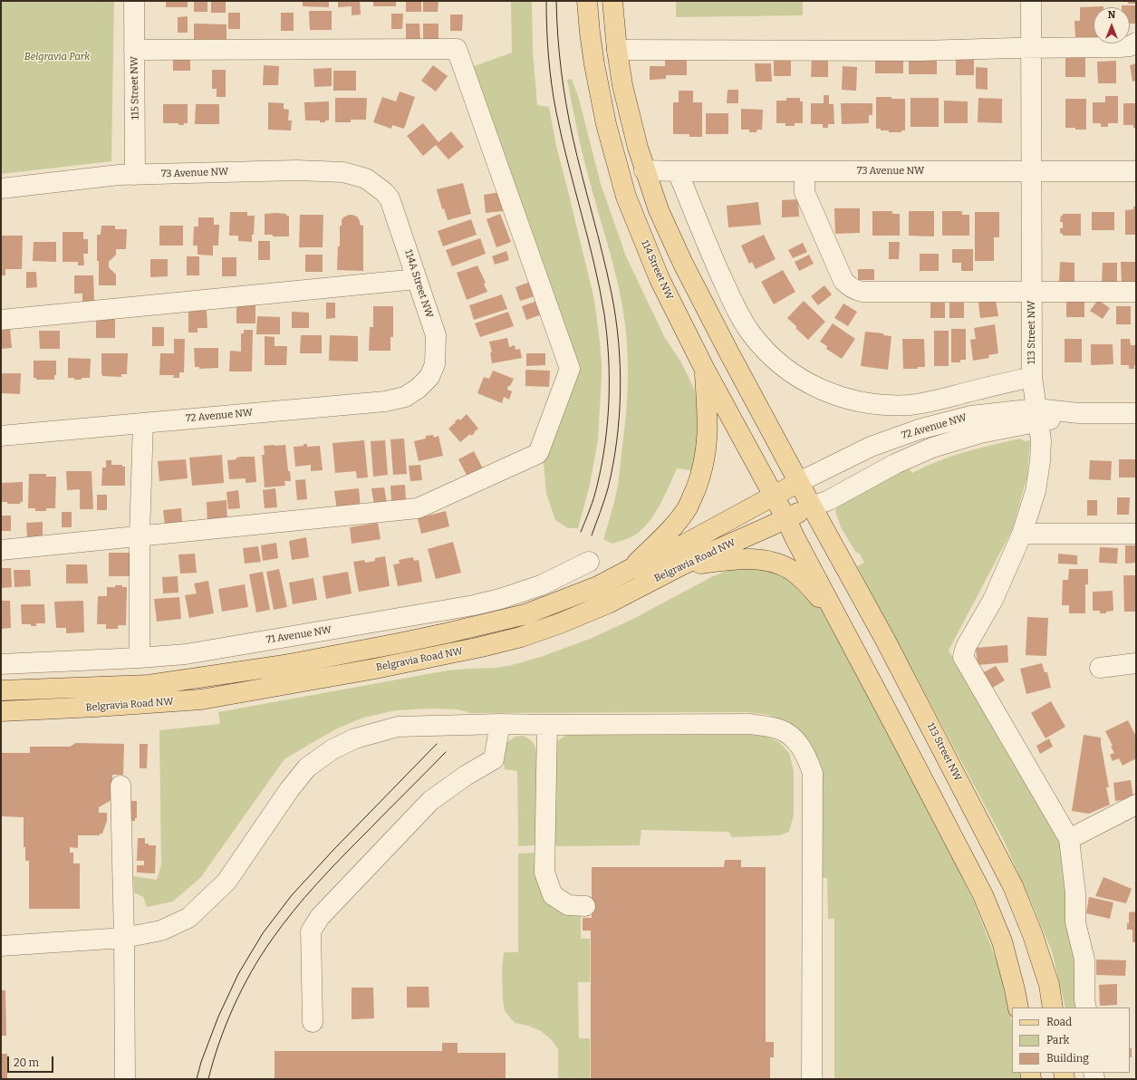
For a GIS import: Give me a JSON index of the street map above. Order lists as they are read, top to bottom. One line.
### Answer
{"streets":{"main road":["114 Street NW","113 Street NW","Belgravia Road NW"],"street":["115 Street NW","73 Avenue NW","114A Street NW","72 Avenue NW","71 Avenue NW"]},"crossings":[["115 Street NW","73 Avenue NW"],["73 Avenue NW","114A Street NW"],["73 Avenue NW","113 Street NW"],["114 Street NW","Belgravia Road NW"],["114A Street NW","72 Avenue NW"],["113 Street NW","72 Avenue NW"],["113 Street NW","Belgravia Road NW"],["72 Avenue NW","Belgravia Road NW"]],"parks":["Belgravia Park"],"legend":["Road","Park","Building"],"scale_bar":"20 m","north":"top"}
